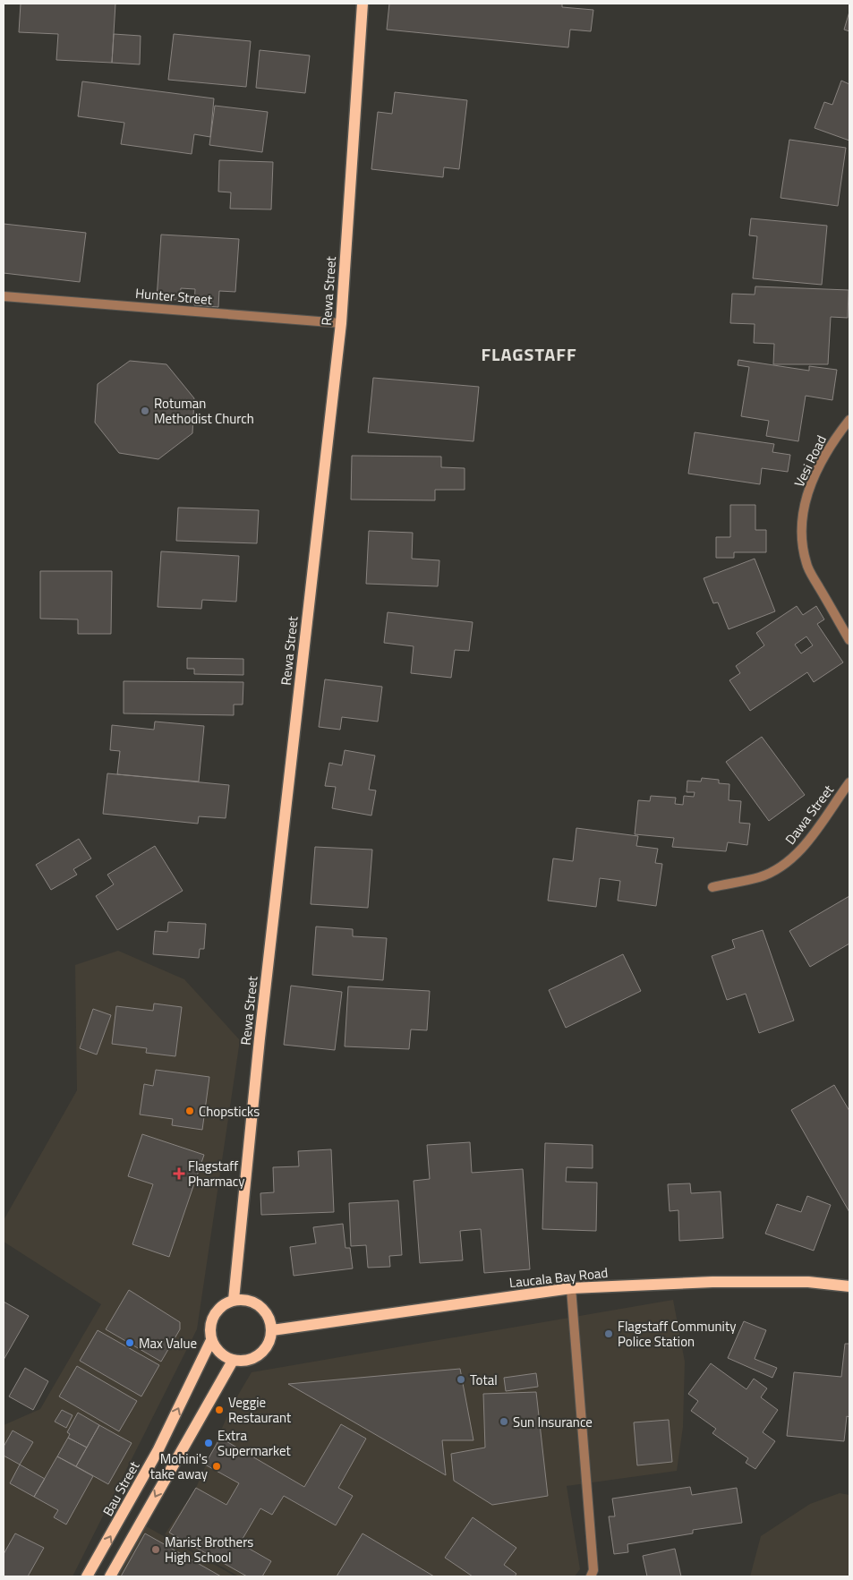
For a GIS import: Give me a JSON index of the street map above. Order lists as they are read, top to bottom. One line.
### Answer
{"streets":{"main road":["Rewa Street","Laucala Bay Road","Bau Street"],"street":["Hunter Street","Vesi Road","Dawa Street"]},"crossings":[["Rewa Street","Hunter Street"],["Rewa Street","Laucala Bay Road"],["Rewa Street","Bau Street"],["Laucala Bay Road","Bau Street"]],"districts":["FLAGSTAFF"],"places":{"other":["Rotuman Methodist Church","Chopsticks","Flagstaff Community Police Station","Max Value","Total","Veggie Restaurant","Sun Insurance","Extra Supermarket","Mohini's take away","Marist Brothers High School"],"health":["Flagstaff Pharmacy"]}}
